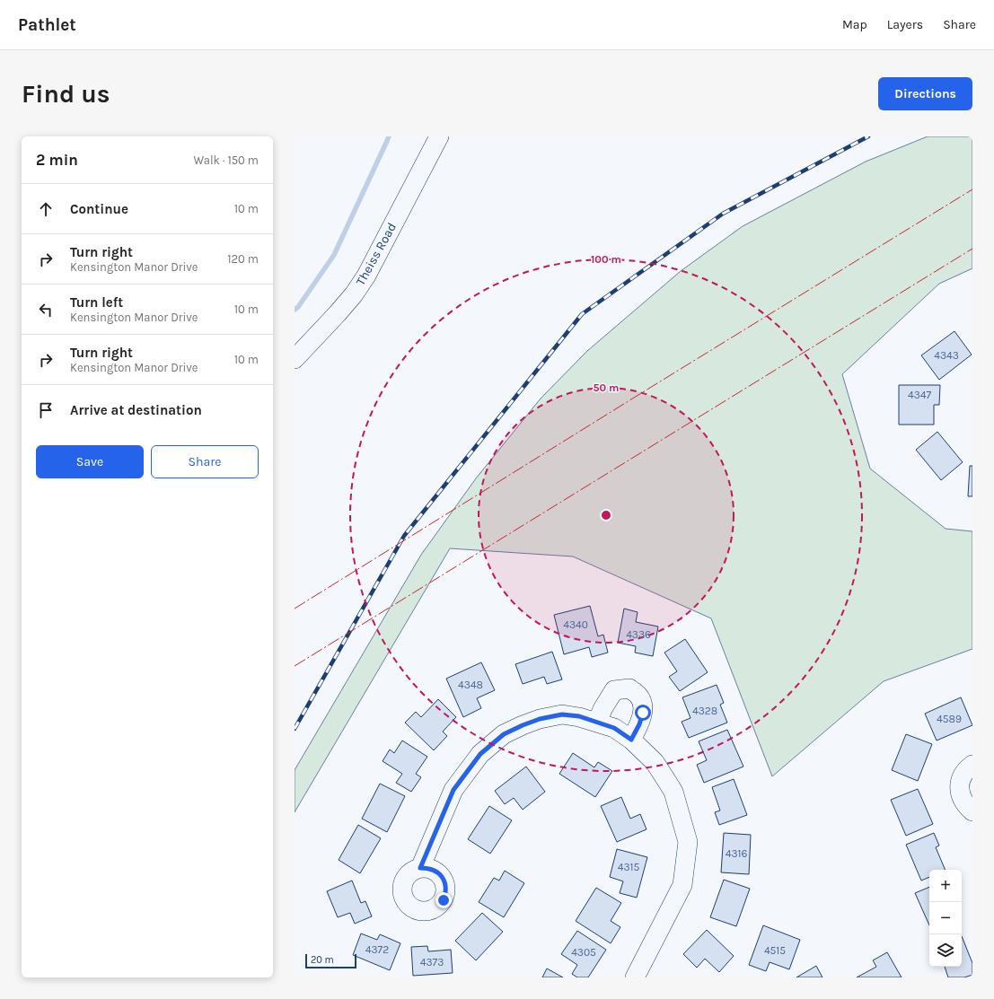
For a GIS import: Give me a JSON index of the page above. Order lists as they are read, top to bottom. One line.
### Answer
{"streets":{"street":["Theiss Road"]},"house_numbers":["4343","4347","4340","4336","4348","4328","4589","4316","4315","4372","4515","4305","4373"],"scale_bar":"20 m","page":{"header":"Pathlet","nav":["Map","Layers","Share"],"buttons":["Directions",["Save","Share"]],"title":"Find us","heading":["2 min","Walk · 150 m"],"list":[["Continue","10 m"],["Turn right","Kensington Manor Drive","120 m"],["Turn left","Kensington Manor Drive","10 m"],["Turn right","Kensington Manor Drive","10 m"],"Arrive at destination"],"map_buttons":["+","−"],"scale":"20 m"},"rings":["100 m","50 m"]}
